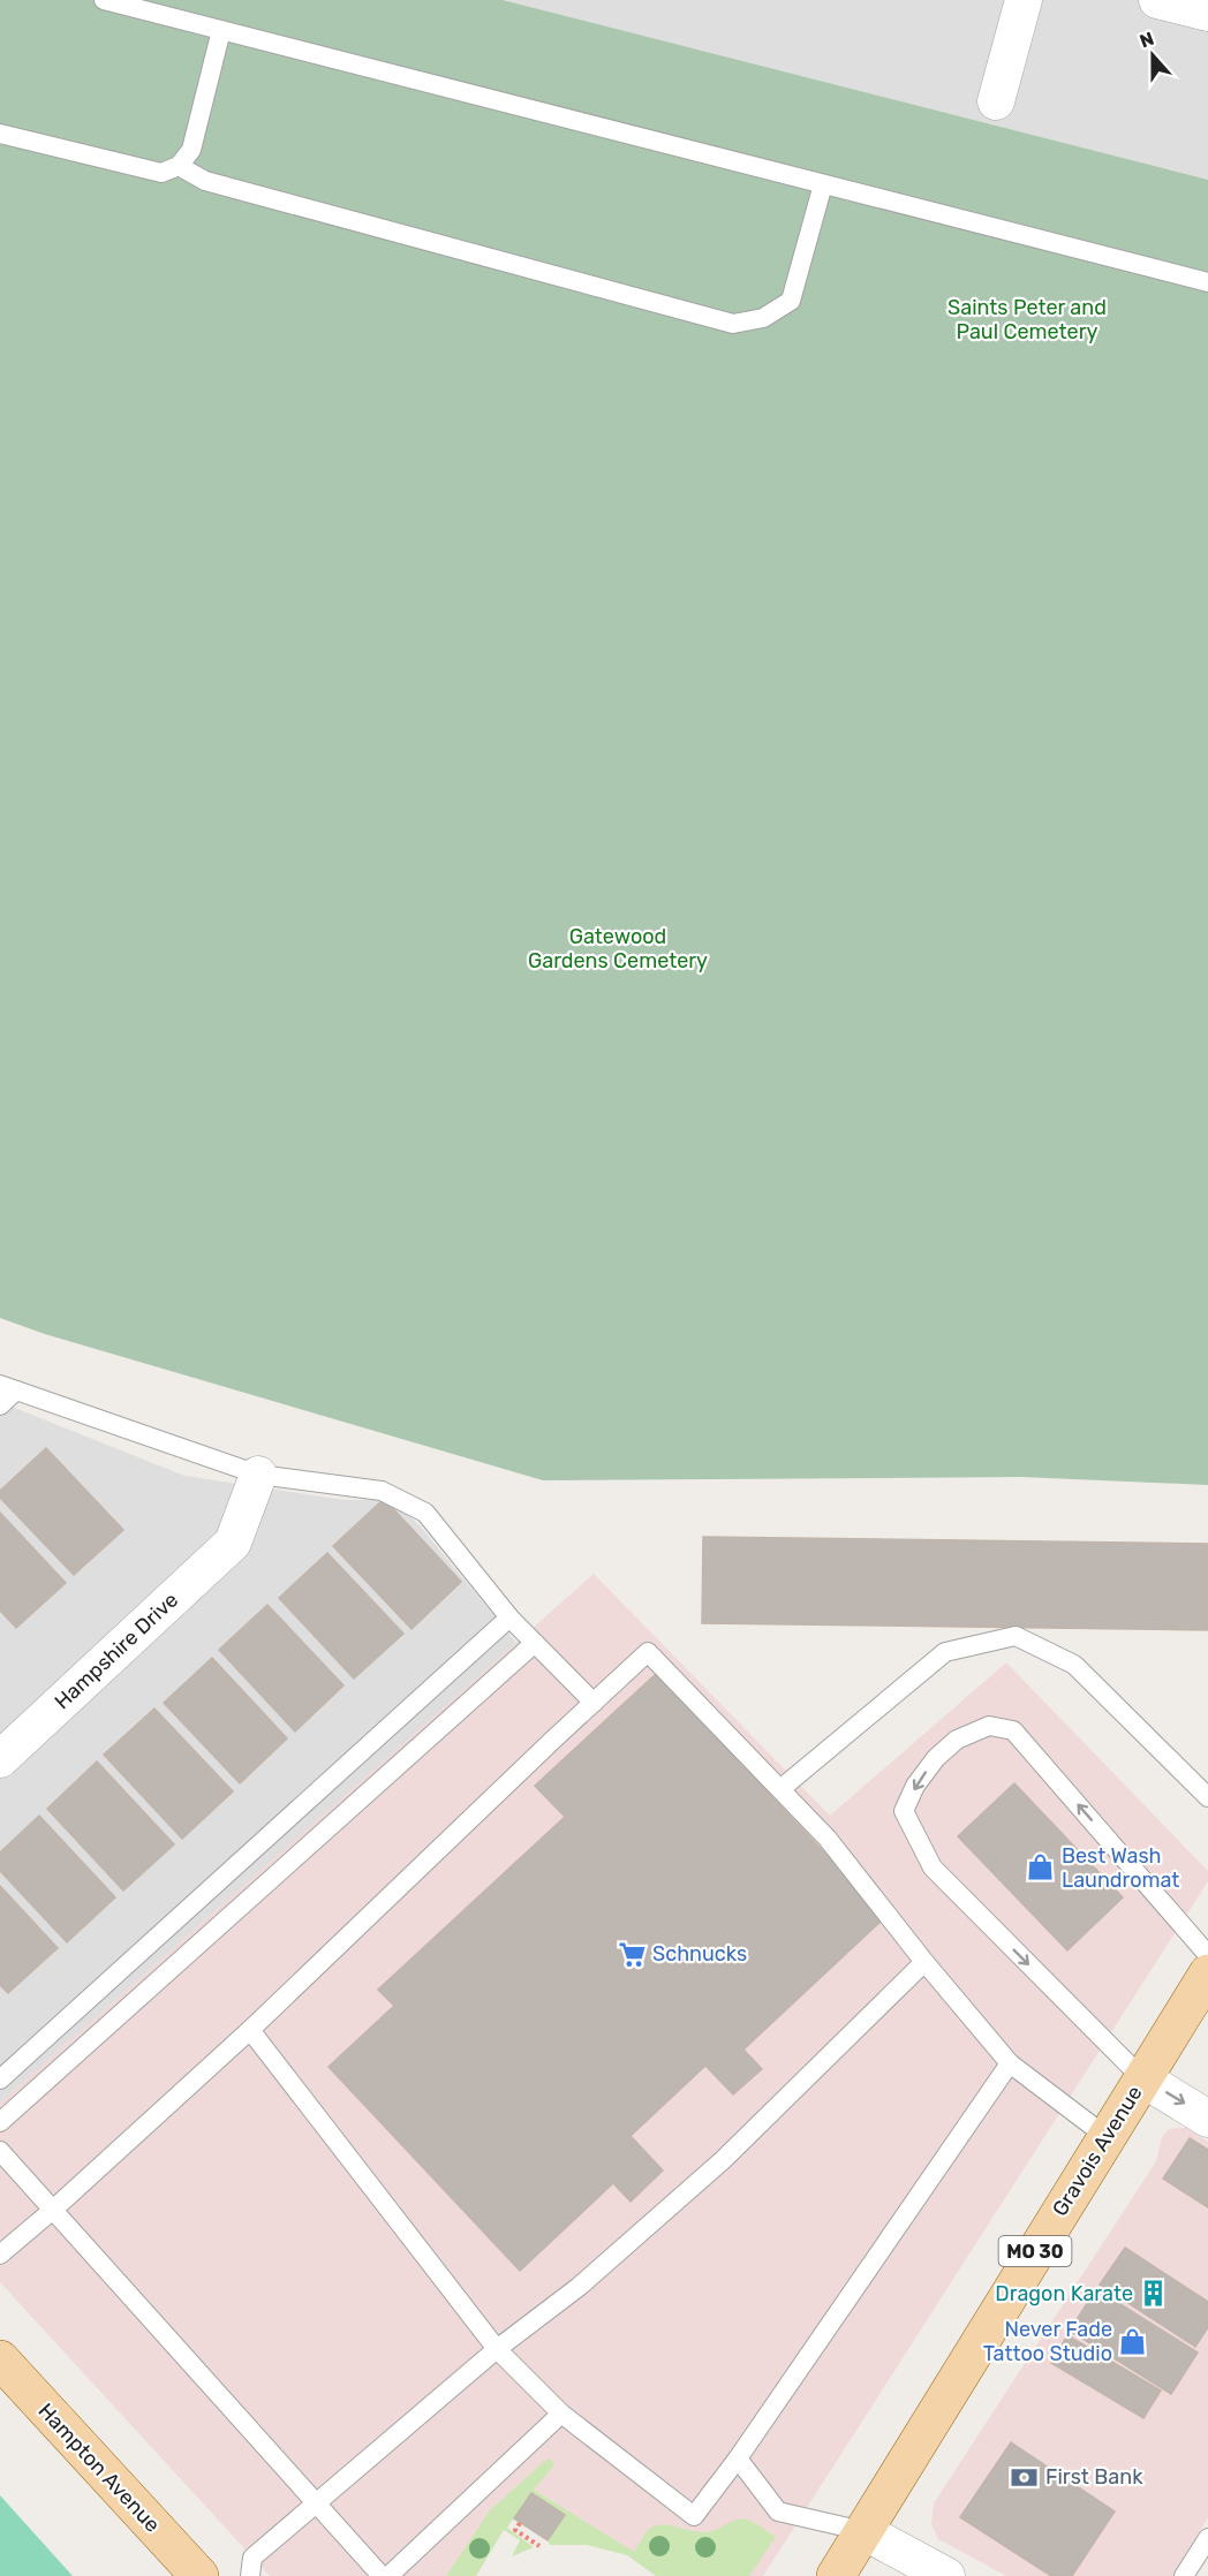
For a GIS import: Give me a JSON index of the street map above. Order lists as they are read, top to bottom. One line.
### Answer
{"streets":{"main road":["Gravois Avenue","MO 30","Hampton Avenue"],"street":["Hampshire Drive"]},"parks":["Saints Peter and Paul Cemetery","Gatewood Gardens Cemetery"],"places":{"shop":["Best Wash Laundromat","Never Fade Tattoo Studio"],"supermarket":["Schnucks"],"building":["Dragon Karate"],"bank":["First Bank"]},"north":"top"}
